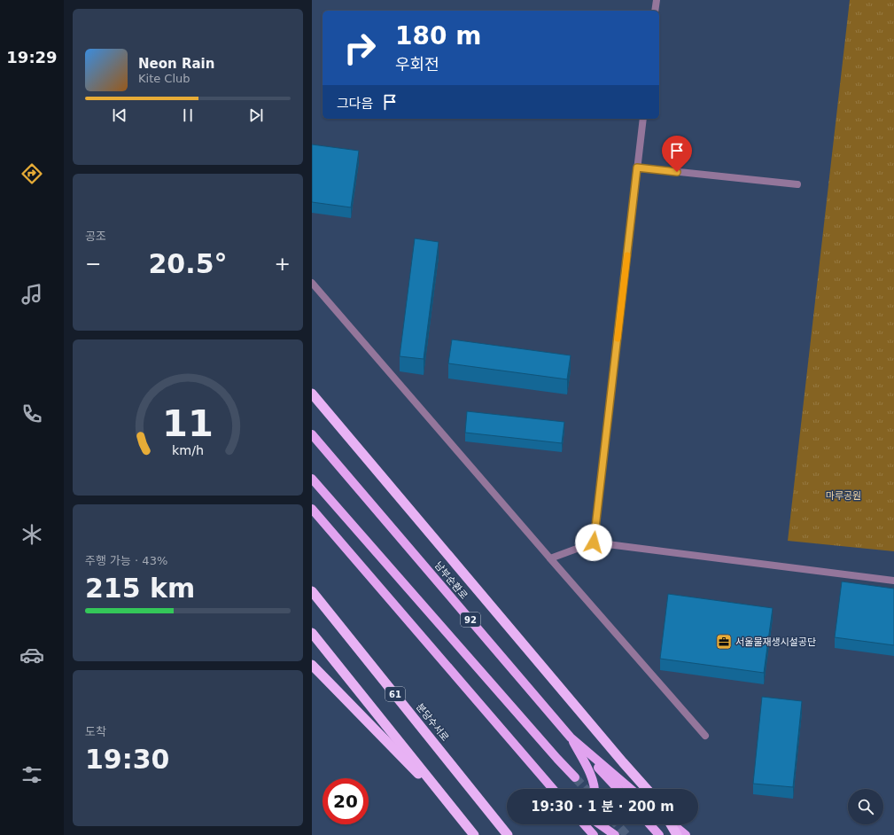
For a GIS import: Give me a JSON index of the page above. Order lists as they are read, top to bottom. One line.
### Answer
{"streets":{"highway":["61","분당수서로"],"main road":["남부순환로","92"]},"parks":["마루공원"],"places":{"office":["서울물재생시설공단"]},"page":{"tabs":"19:29","turn":["180 m","우회전"],"song":["Neon Rain","Kite Club"],"then":"그다음","tile":["공조",["주행 가능 · 43%","215 km"],["도착","19:30"]],"heat":["−","20.5°","+"],"limit":"20","trip":"19:30 · 1 분 · 200 m","gauge":["11","km/h"]}}
